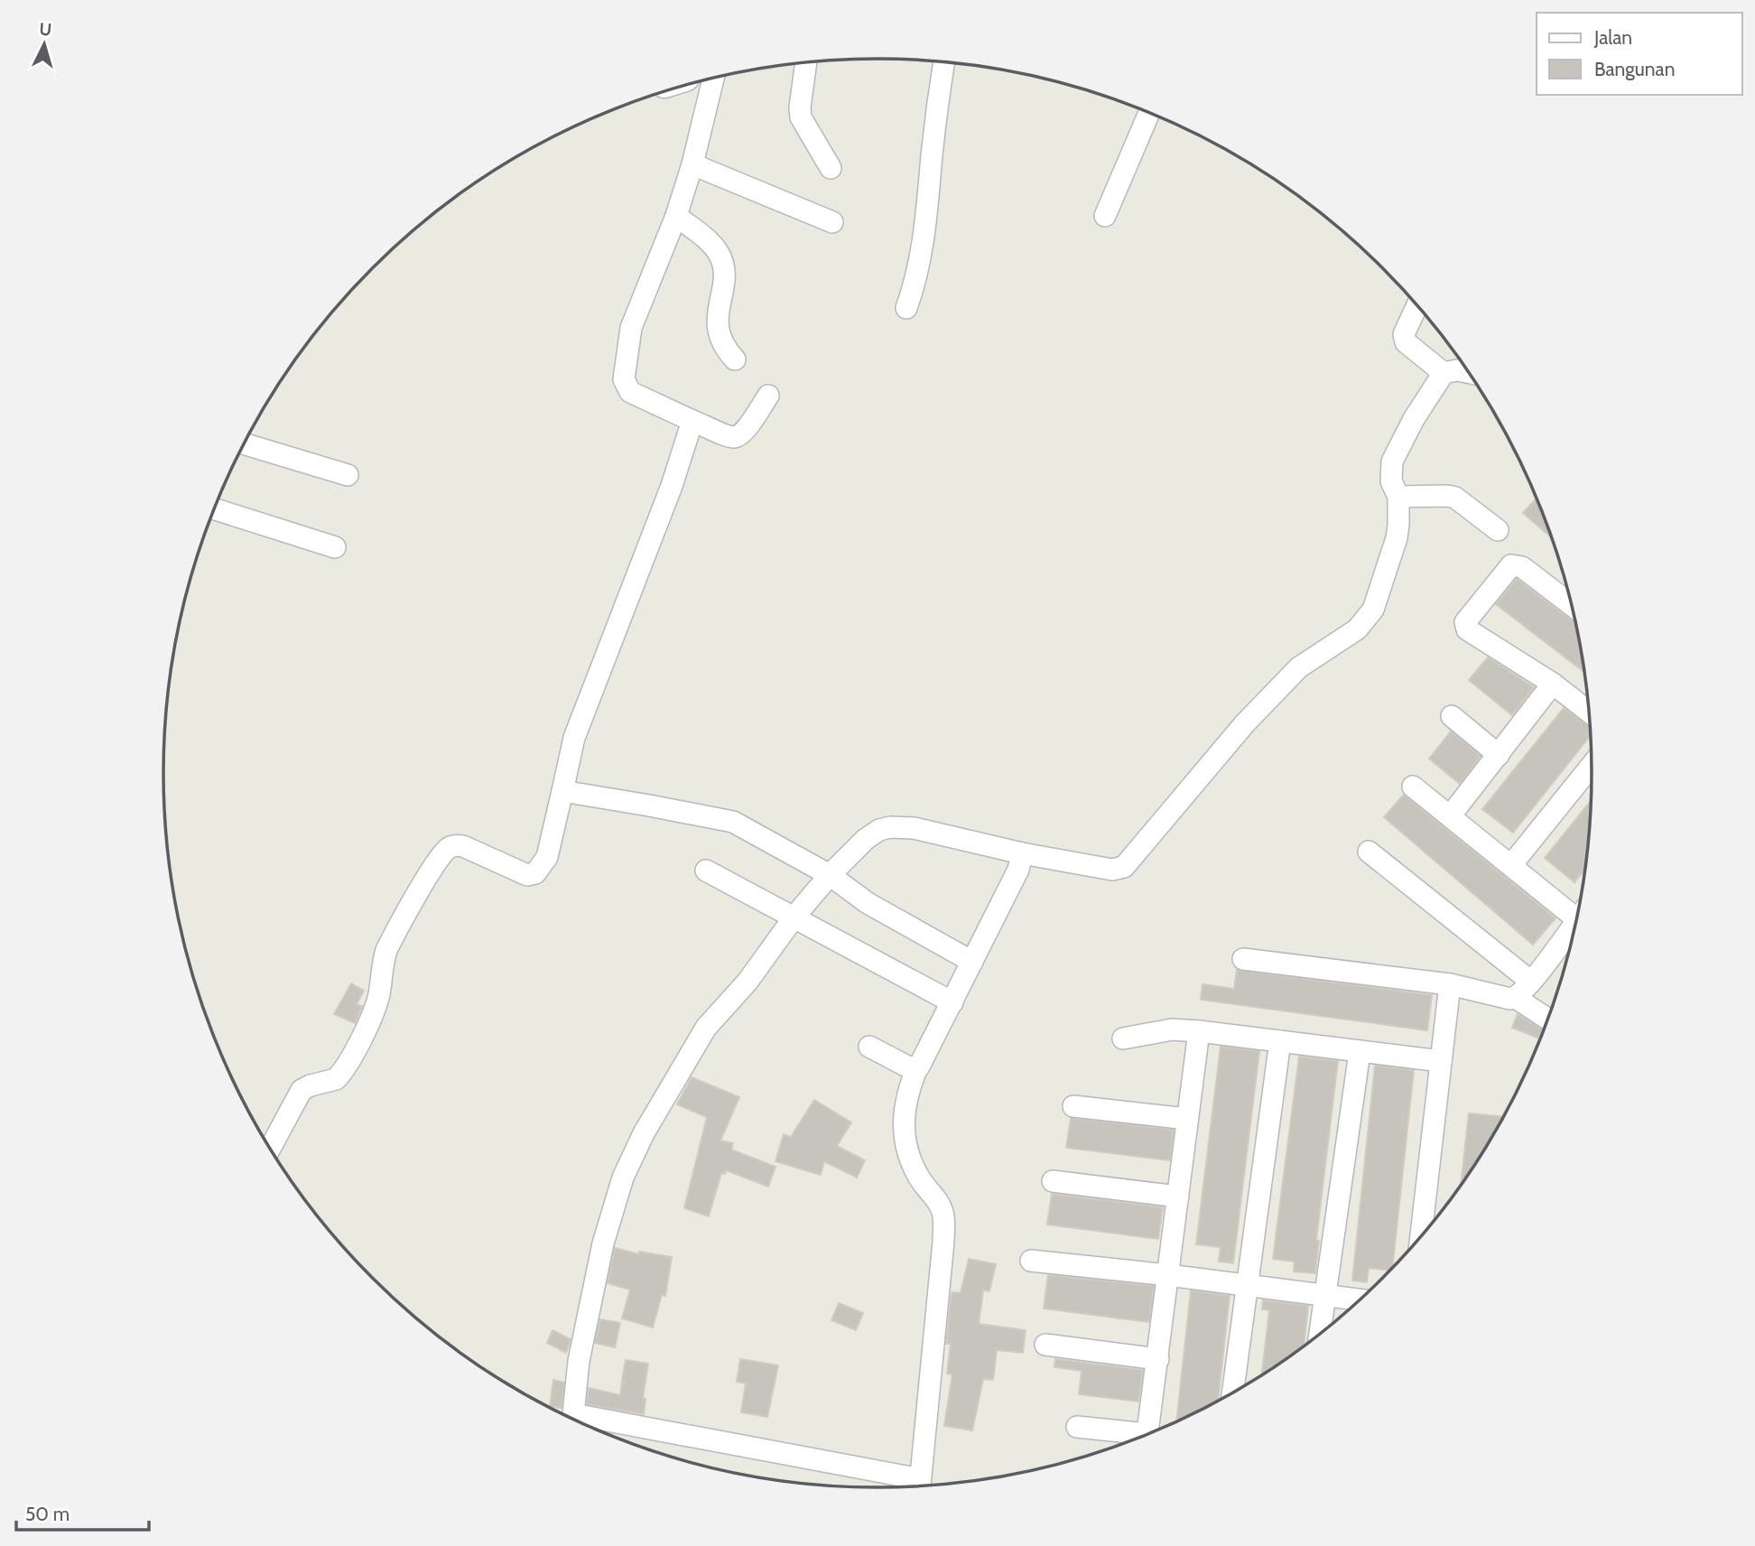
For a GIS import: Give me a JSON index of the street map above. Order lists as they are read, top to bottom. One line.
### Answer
{"legend":["Jalan","Bangunan"],"scale_bar":"50 m","north":"top"}
